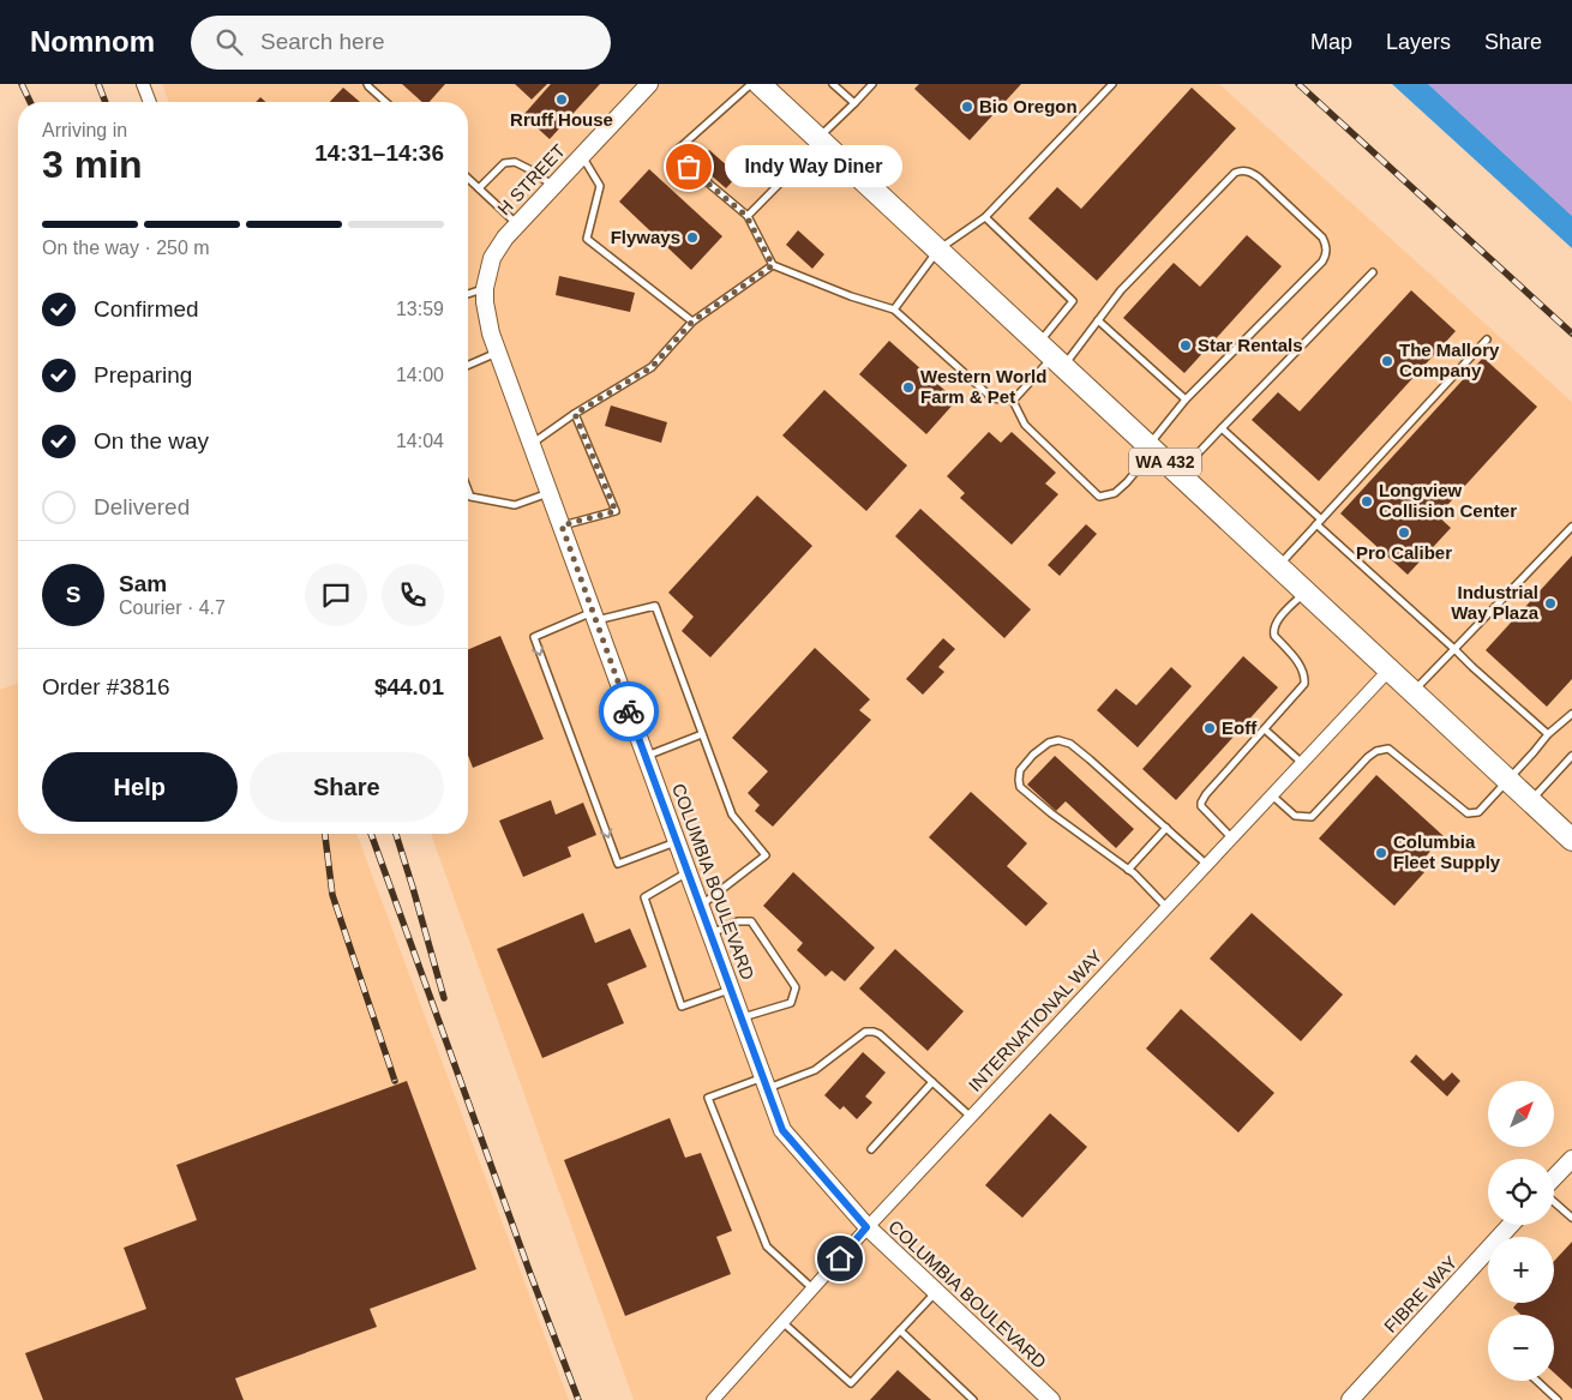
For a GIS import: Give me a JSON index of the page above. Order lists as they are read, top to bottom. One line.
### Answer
{"streets":{"highway":["WA 432"],"street":["H STREET","COLUMBIA BOULEVARD","INTERNATIONAL WAY","FIBRE WAY"]},"crossings":[["H STREET","COLUMBIA BOULEVARD"],["WA 432","INTERNATIONAL WAY"],["COLUMBIA BOULEVARD","INTERNATIONAL WAY"]],"places":["Rruff House","Bio Oregon","Indy Way Diner","Flyways","Star Rentals","The Mallory Company","Western World Farm & Pet","Longview Collision Center","Pro Caliber","Industrial Way Plaza","Eoff","Columbia Fleet Supply"],"north":"top right","page":{"header":"Nomnom","search":"Search here","nav":["Map","Layers","Share"],"heading":["3 min","Arriving in","14:31–14:36"],"panel":["Sam","Courier · 4.7","Order #3816","$44.01"],"bubble":"Indy Way Diner","bar":"On the way · 250 m","list":[["Confirmed","13:59"],["Preparing","14:00"],["On the way","14:04"],"Delivered"],"round":"S","buttons":["Help","Share"],"map_buttons":["+","−"]}}
